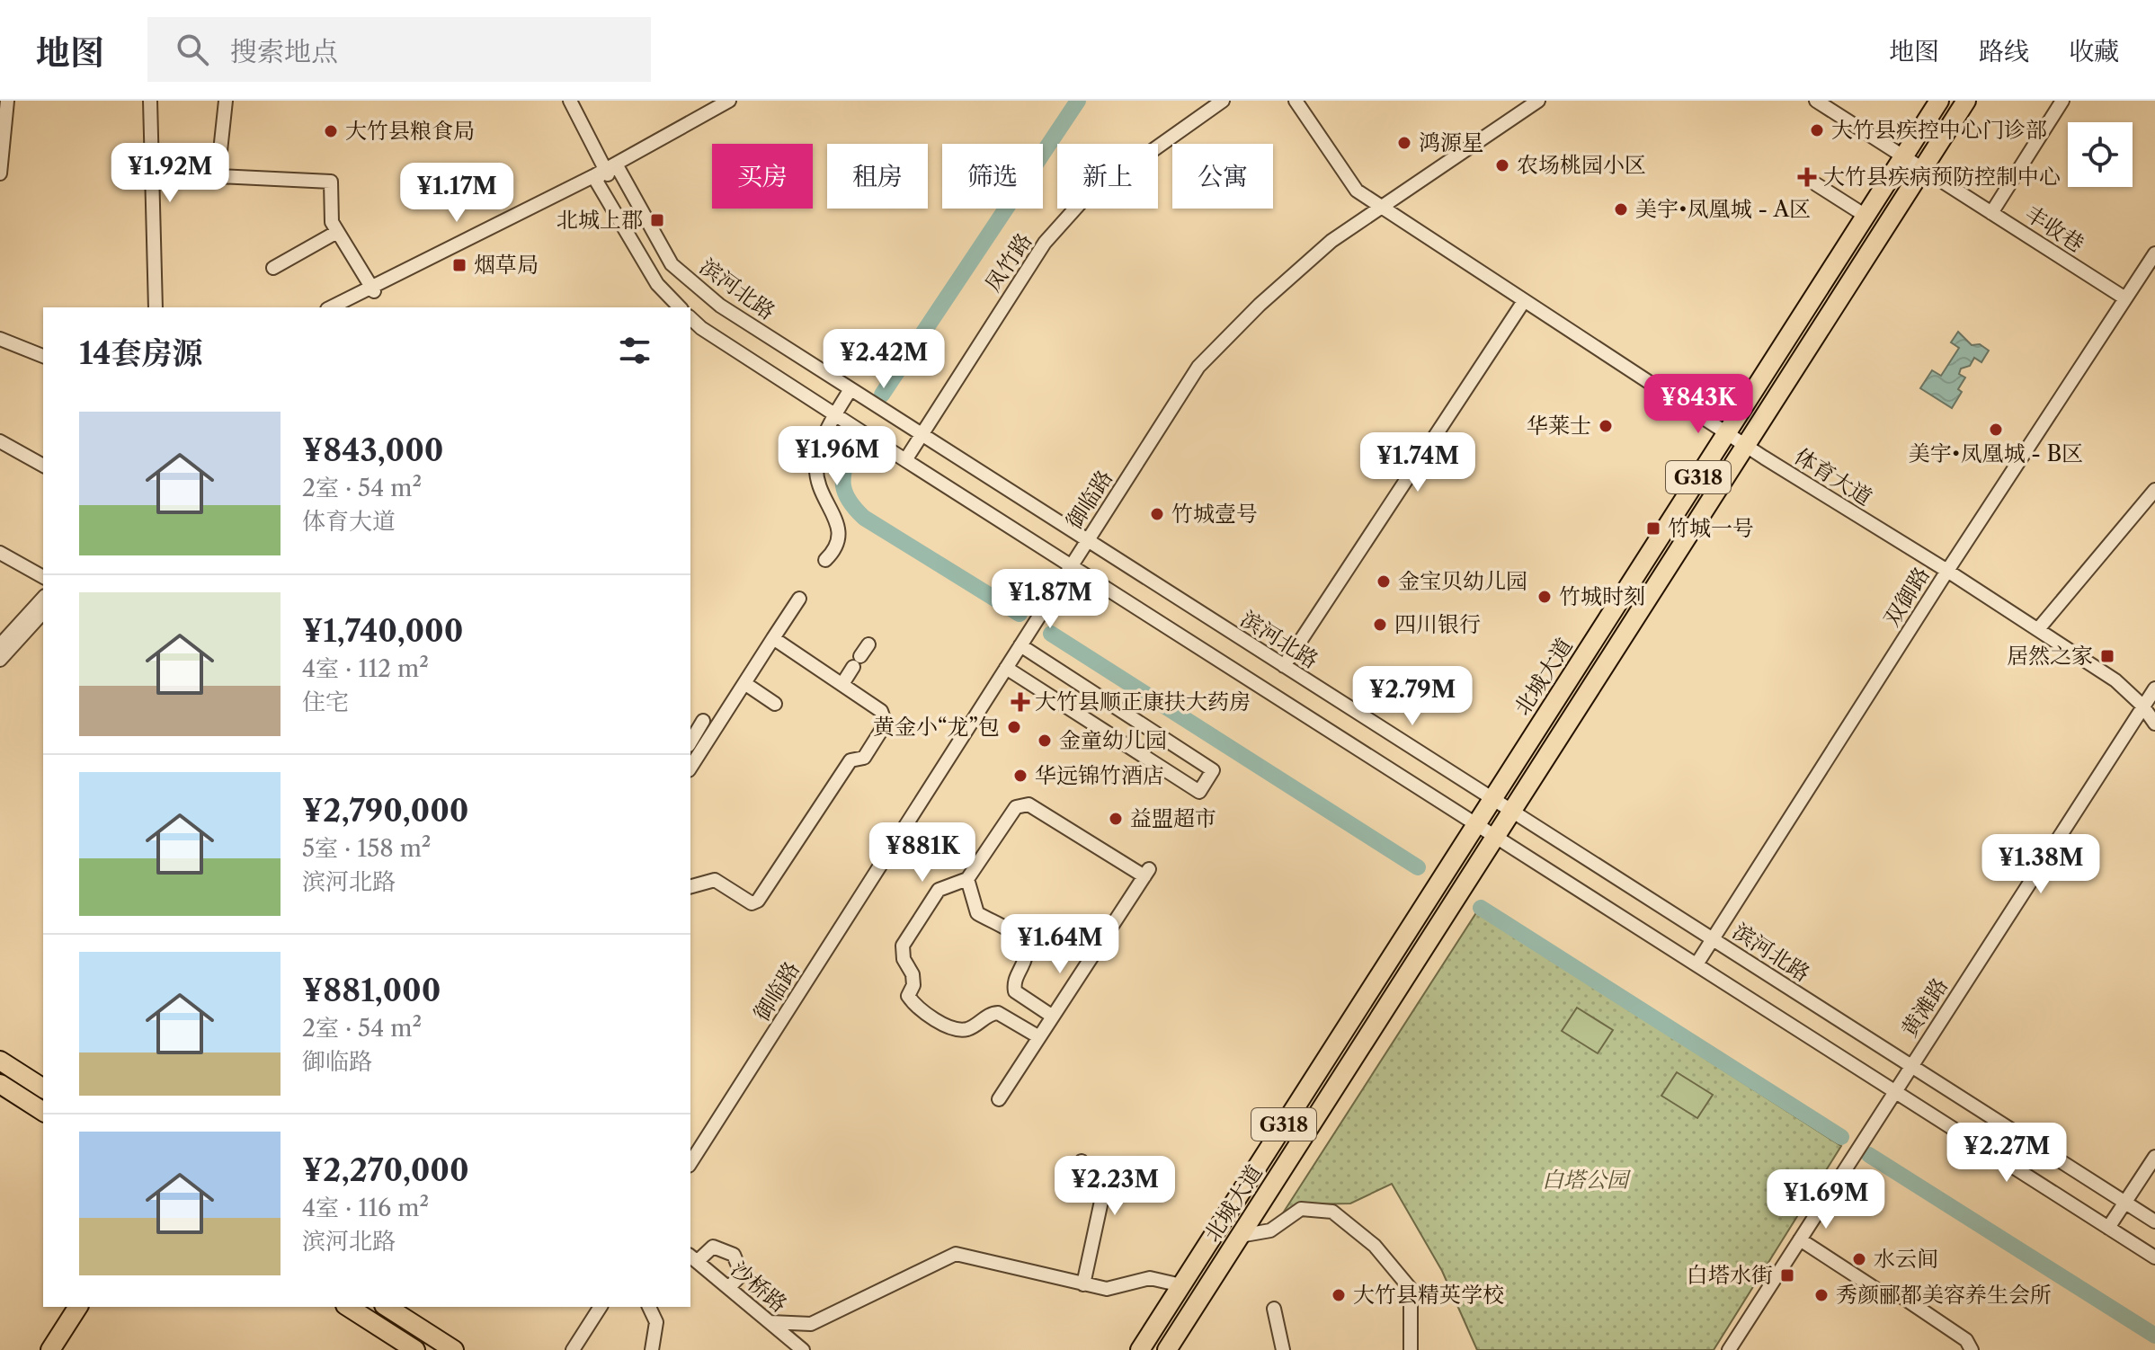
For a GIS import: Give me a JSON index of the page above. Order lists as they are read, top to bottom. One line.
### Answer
{"streets":{"highway":["G318","北城大道"],"street":["丰收巷","凤竹路","滨河北路","体育大道","御临路","双御路","黄滩路","沙桥路"]},"crossings":[["丰收巷","双御路"],["丰收巷","北城大道"],["凤竹路","滨河北路"],["滨河北路","御临路"],["滨河北路","双御路"],["滨河北路","北城大道"],["滨河北路","黄滩路"],["体育大道","御临路"],["体育大道","双御路"],["体育大道","北城大道"],["体育大道","黄滩路"]],"parks":["白塔公园"],"places":{"other":["大竹县疾控中心门诊部","大竹县粮食局","鸿源星","农场桃园小区","美宇•凤凰城 - A区","华莱士","美宇•凤凰城 - B区","竹城壹号","金宝贝幼儿园","竹城时刻","四川银行","黄金小“龙”包","金童幼儿园","华远锦竹酒店","益盟超市","水云间","大竹县精英学校","秀颜郦都美容养生会所"],"health":["大竹县疾病预防控制中心","大竹县顺正康扶大药房"],"transit":["北城上郡","烟草局","竹城一号","居然之家","白塔水街"]},"page":{"header":"地图","search":"搜索地点","nav":["地图","路线","收藏"],"price":["¥1.92M","¥1.17M","¥2.42M","¥843K","¥1.96M","¥1.74M","¥1.87M","¥2.79M","¥881K","¥1.38M","¥1.64M","¥2.27M","¥2.23M","¥1.69M"],"chip":["买房","租房","筛选","新上","公寓"],"heading":"14套房源","list":[{"name":"¥843,000","note":"2室 · 54 m² · 体育大道"},{"name":"¥1,740,000","note":"4室 · 112 m² · 住宅"},{"name":"¥2,790,000","note":"5室 · 158 m² · 滨河北路"},{"name":"¥881,000","note":"2室 · 54 m² · 御临路"},{"name":"¥2,270,000","note":"4室 · 116 m² · 滨河北路"}]}}
